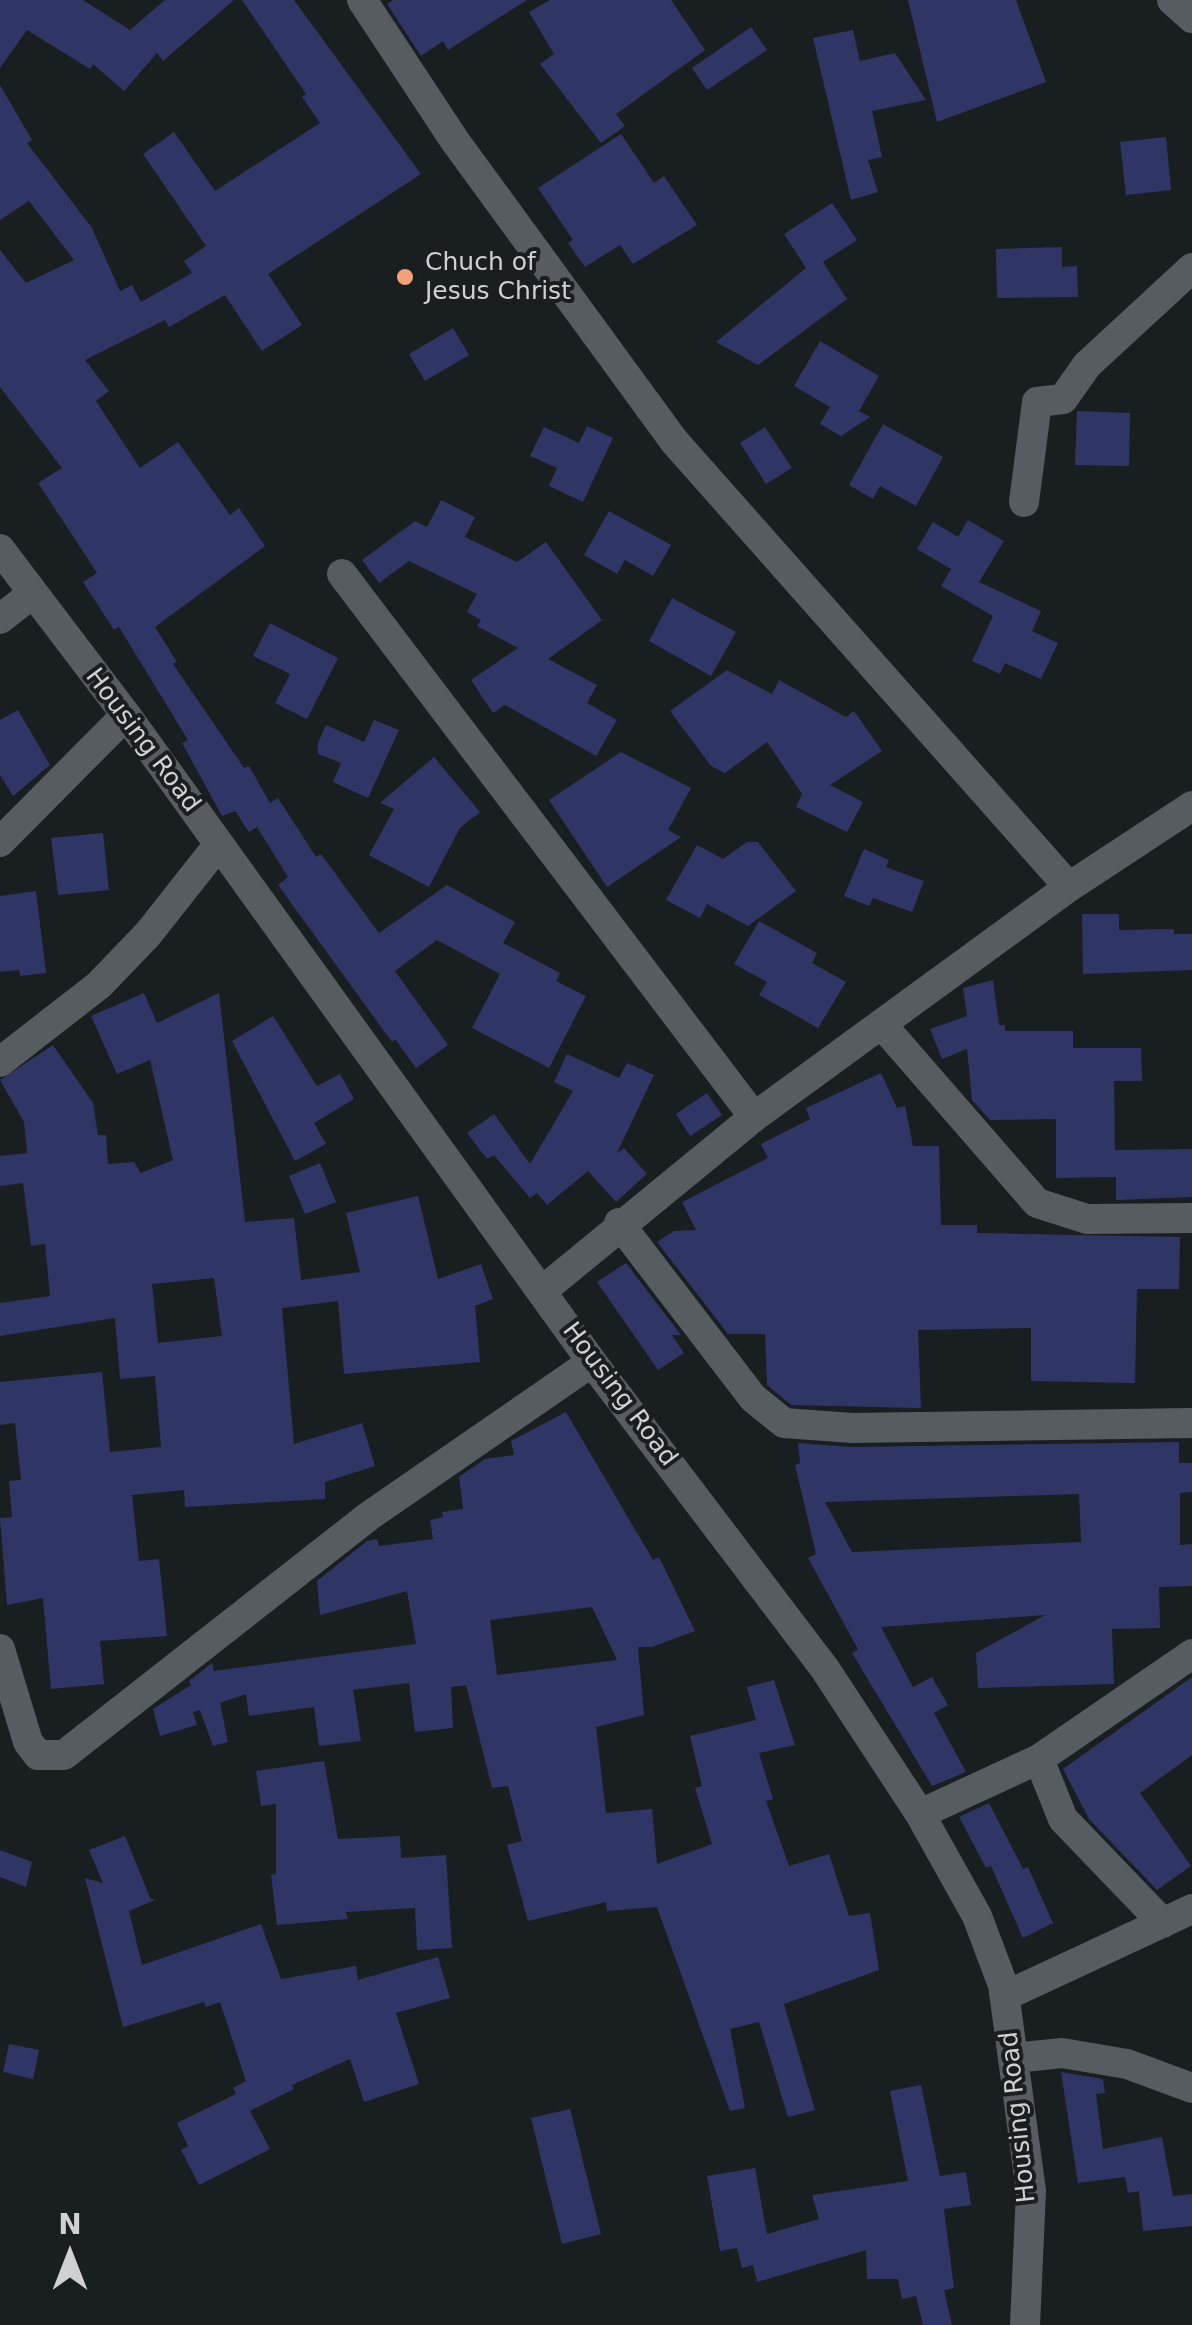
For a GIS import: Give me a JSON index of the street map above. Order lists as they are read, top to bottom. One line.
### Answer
{"streets":{"street":["Housing Road"]},"places":["Chuch of Jesus Christ"],"north":"top"}
